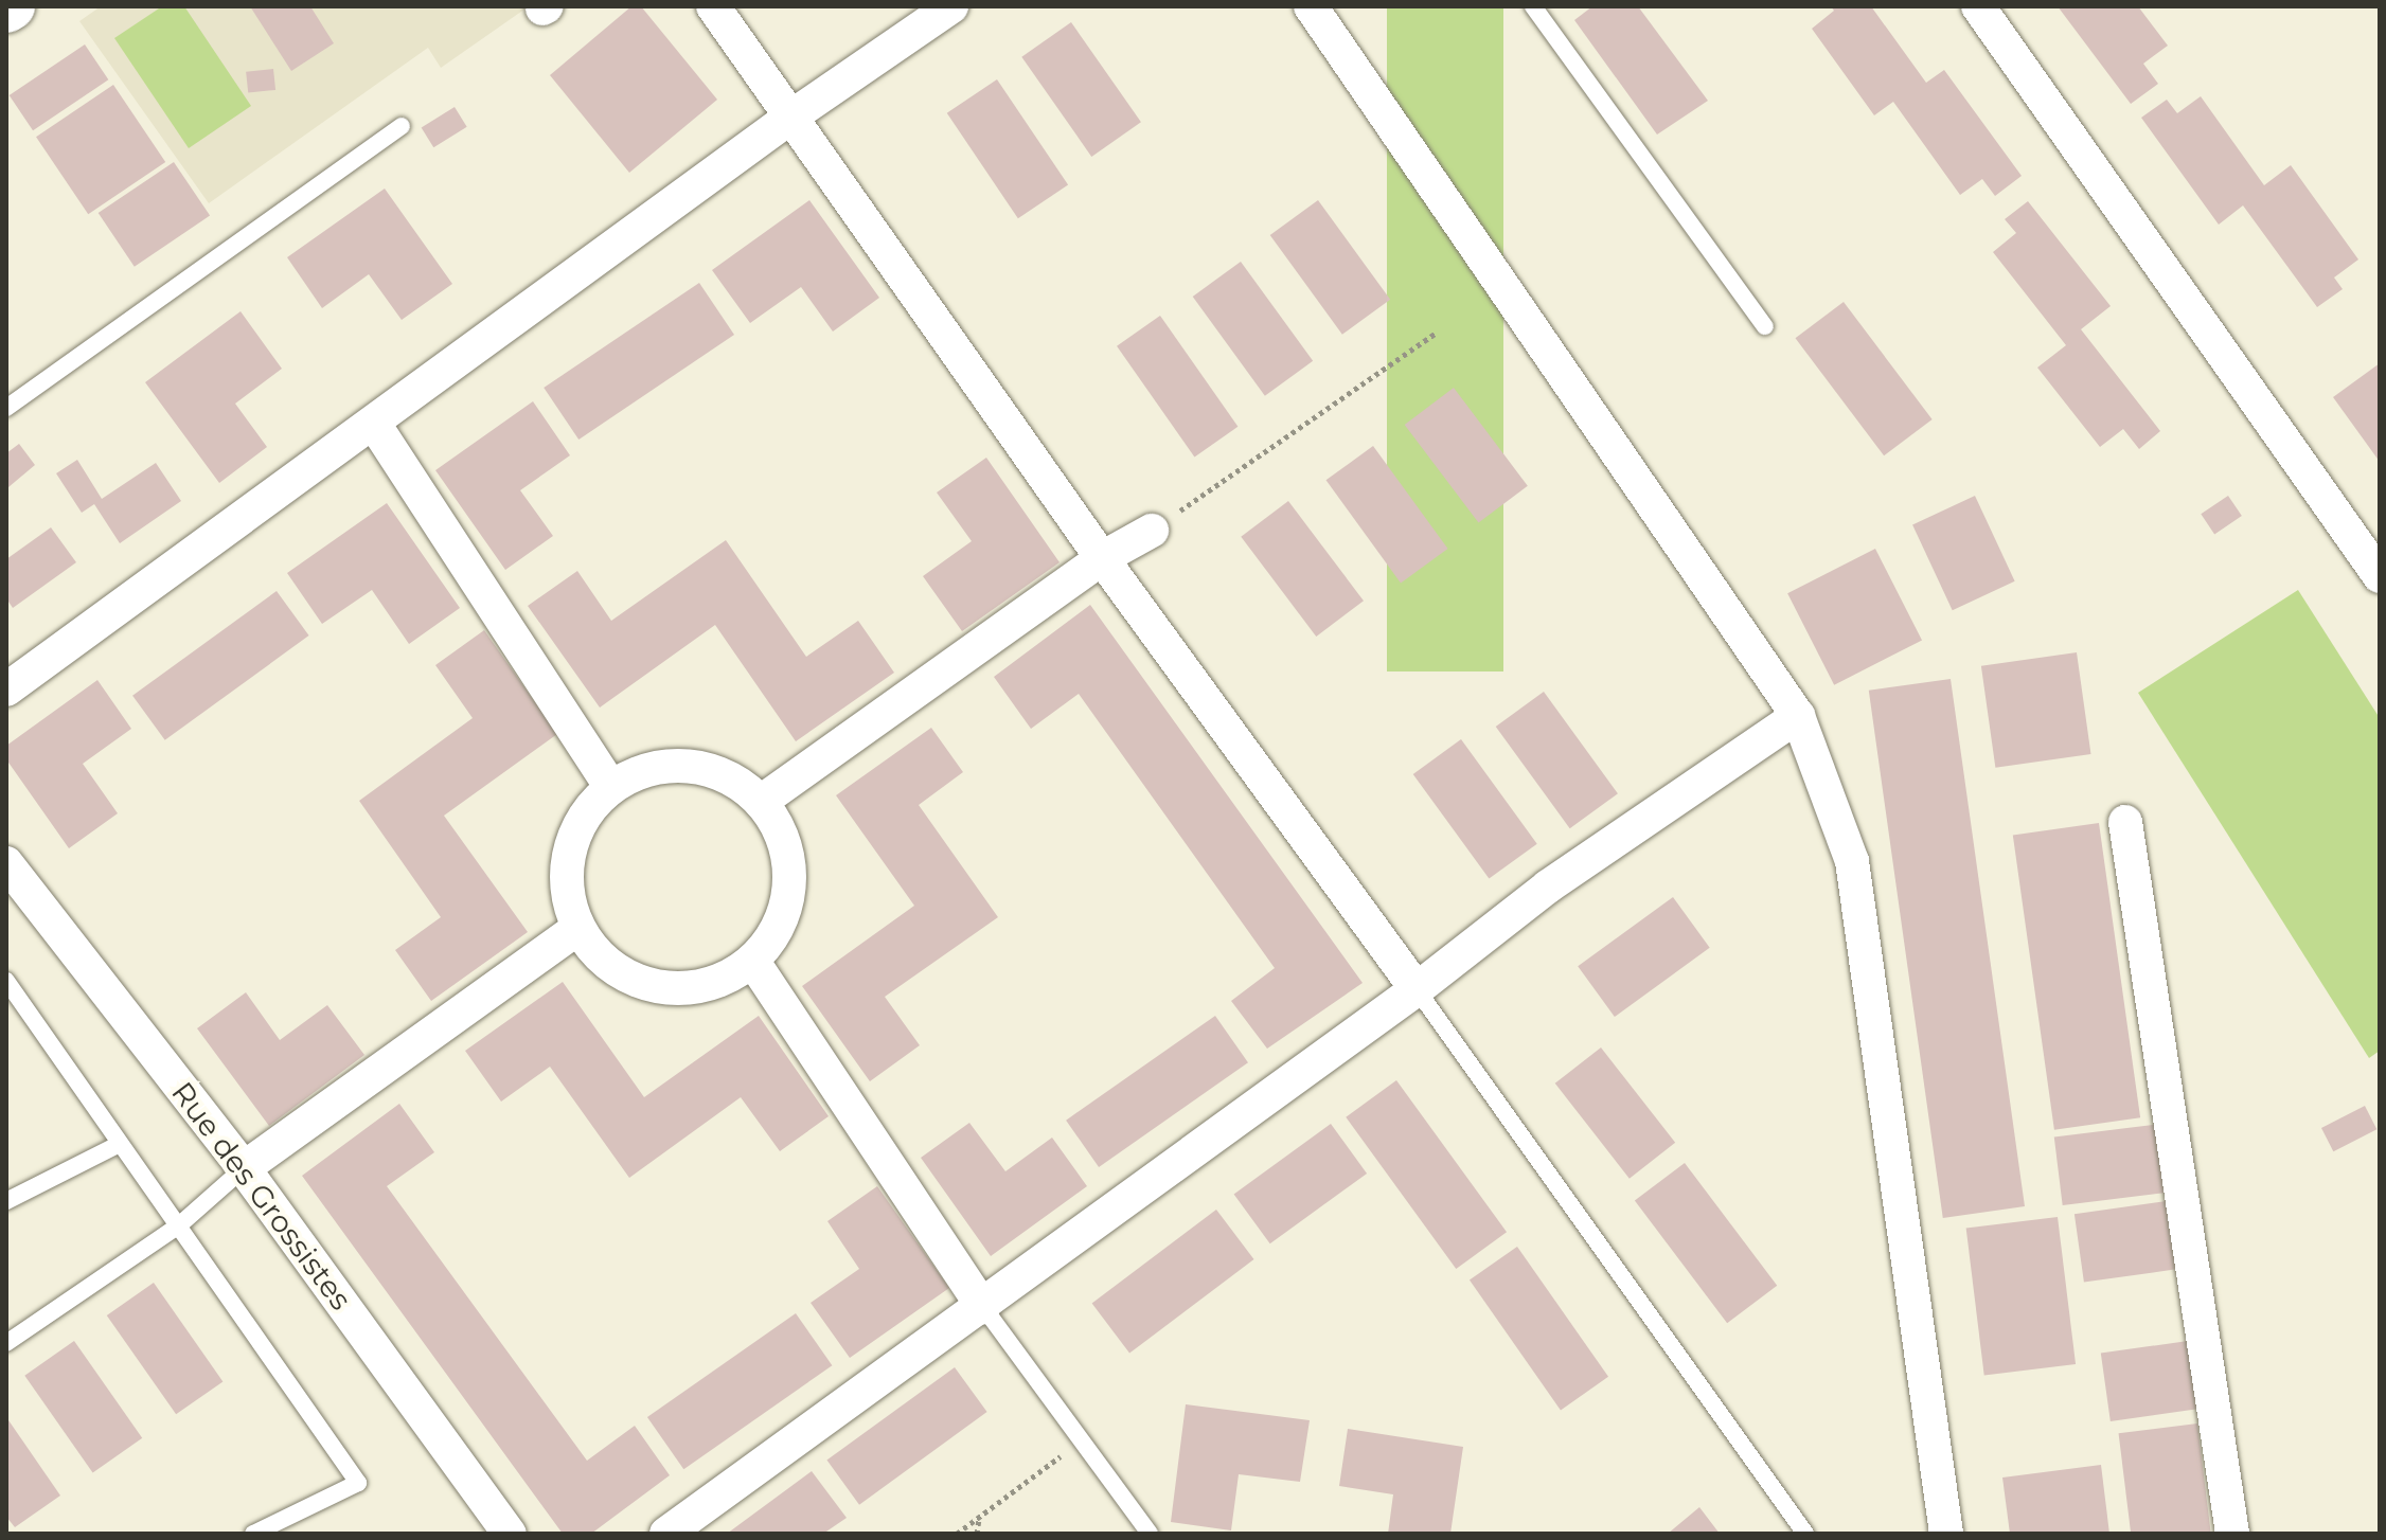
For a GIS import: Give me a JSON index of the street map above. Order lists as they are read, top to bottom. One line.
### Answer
{"streets":{"street":["Rue des Grossistes"]}}
